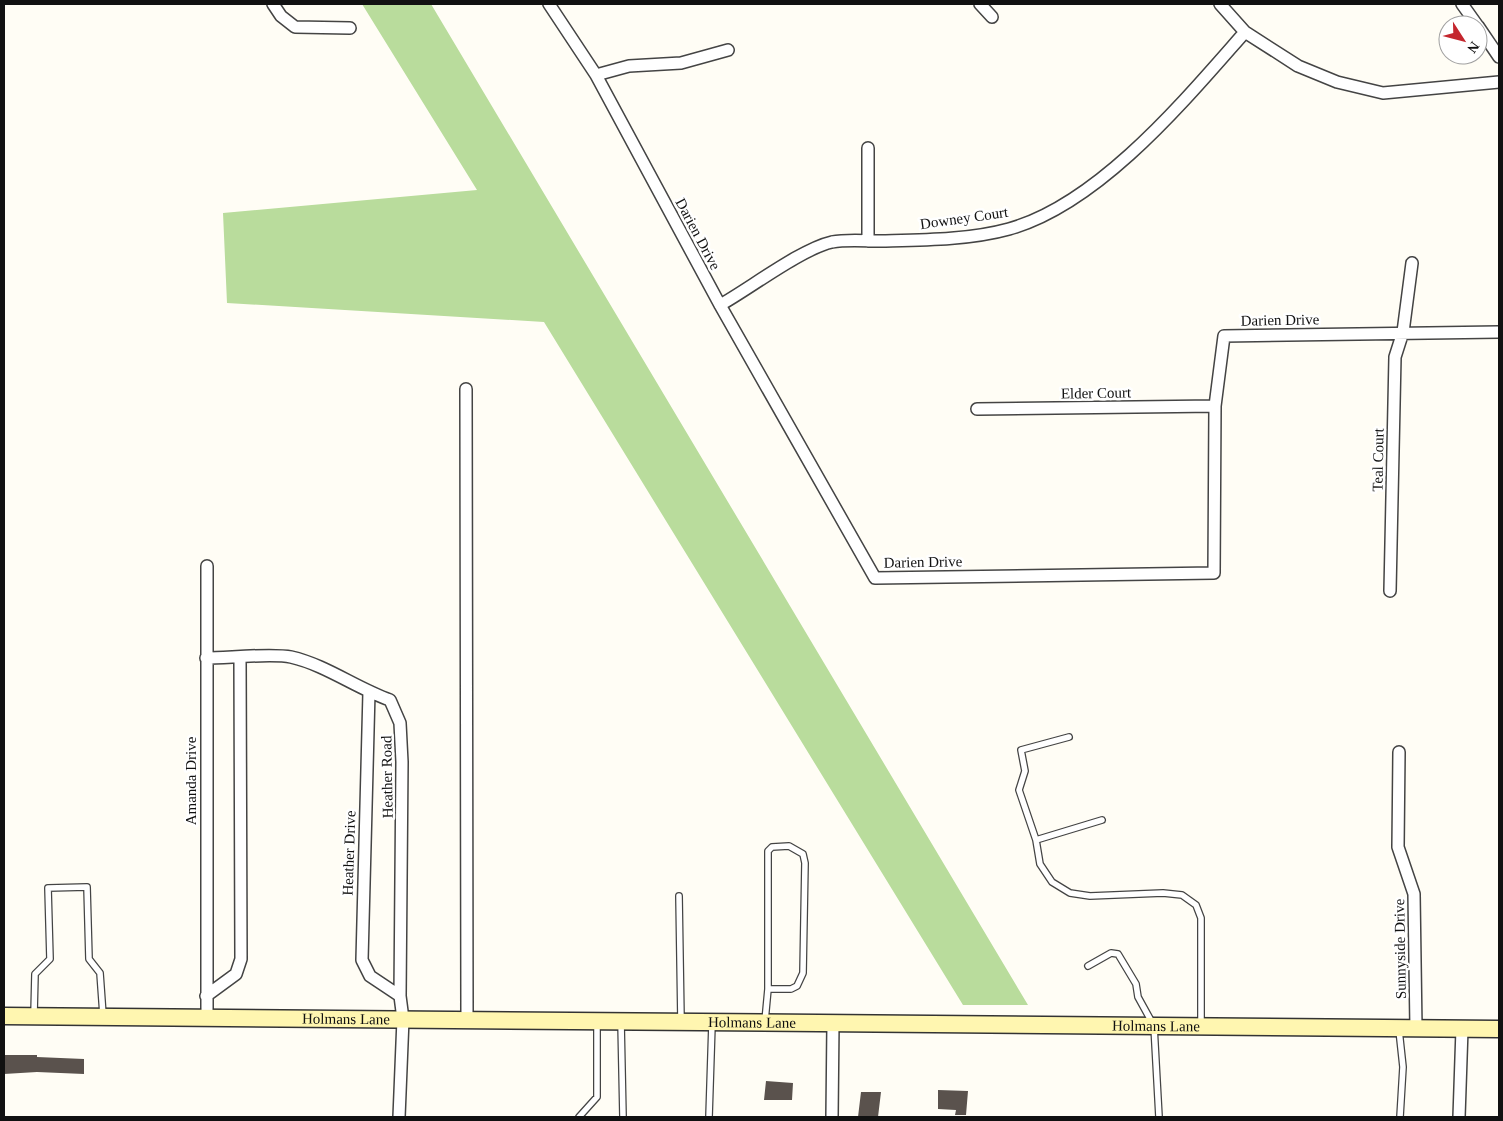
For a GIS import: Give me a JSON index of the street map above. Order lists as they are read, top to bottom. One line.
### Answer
{"streets":{"main road":["Holmans Lane"],"street":["Downey Court","Darien Drive","Elder Court","Teal Court","Heather Road","Amanda Drive","Heather Drive","Sunnyside Drive"]},"crossings":[["Downey Court","Darien Drive"],["Darien Drive","Elder Court"],["Darien Drive","Teal Court"],["Heather Road","Amanda Drive"],["Heather Road","Heather Drive"],["Heather Road","Holmans Lane"],["Amanda Drive","Holmans Lane"],["Sunnyside Drive","Holmans Lane"]],"north":"bottom right"}
